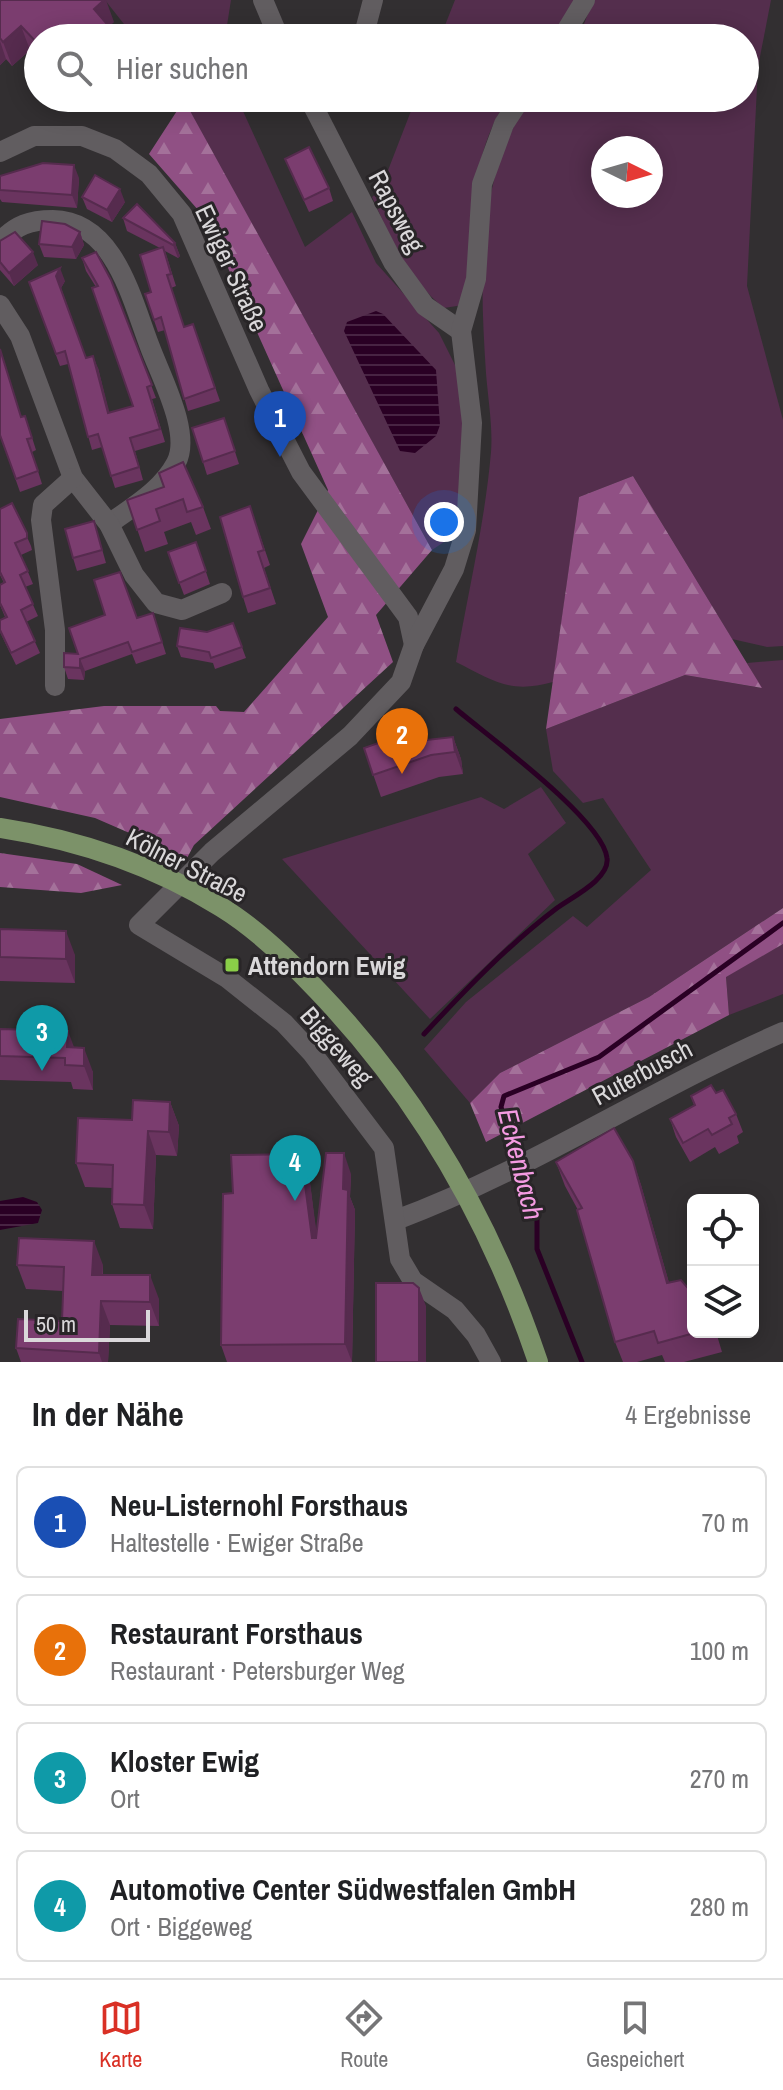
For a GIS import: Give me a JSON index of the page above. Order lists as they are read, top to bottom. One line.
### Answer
{"streets":{"main road":["Kölner Straße"],"street":["Rapsweg","Ewiger Straße","Biggeweg","Ruterbusch"]},"crossings":[["Ewiger Straße","Biggeweg"],["Kölner Straße","Ruterbusch"]],"water":["Eckenbach"],"places":{"transit":["Attendorn Ewig"]},"scale_bar":"50 m","north":"right","page":{"search":"Hier suchen","pins":["1","2","3","4"],"scale":"50 m","heading":["In der Nähe","4 Ergebnisse"],"list":[{"mark":"1","name":"Neu-Listernohl Forsthaus","note":"Haltestelle · Ewiger Straße","value":"70 m"},{"mark":"2","name":"Restaurant Forsthaus","note":"Restaurant · Petersburger Weg","value":"100 m"},{"mark":"3","name":"Kloster Ewig","note":"Ort","value":"270 m"},{"mark":"4","name":"Automotive Center Südwestfalen GmbH","note":"Ort · Biggeweg","value":"280 m"}],"nav":["Karte","Route","Gespeichert"]}}
